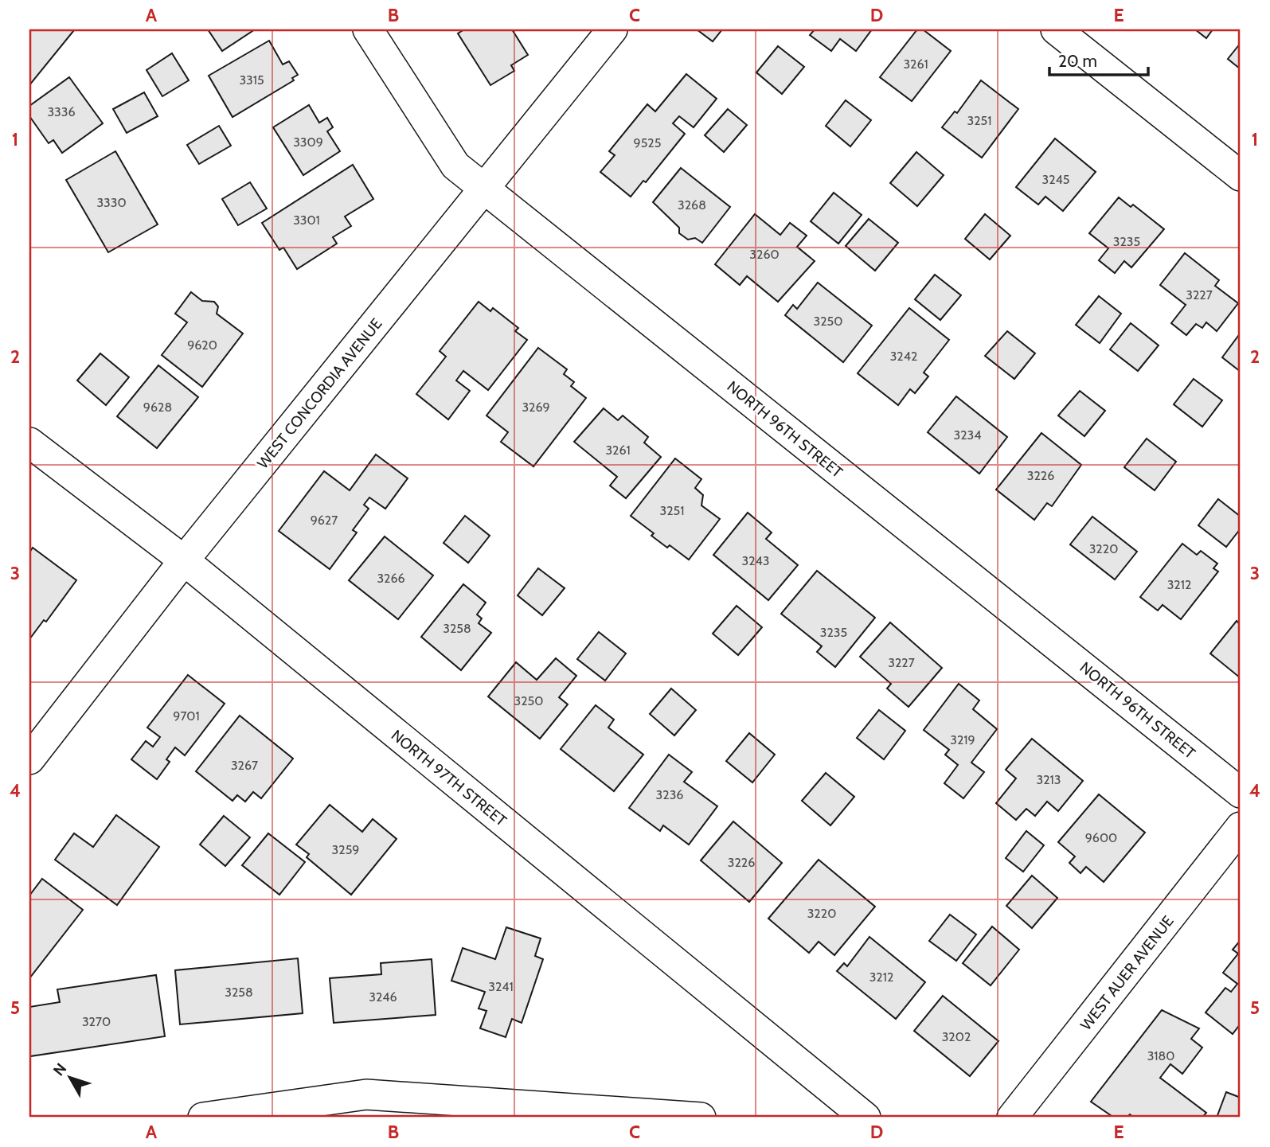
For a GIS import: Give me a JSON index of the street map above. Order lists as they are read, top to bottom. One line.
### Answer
{"streets":{"street":["WEST CONCORDIA AVENUE","NORTH 96TH STREET","NORTH 97TH STREET","WEST AUER AVENUE"]},"crossings":[["WEST CONCORDIA AVENUE","NORTH 96TH STREET"],["WEST CONCORDIA AVENUE","NORTH 97TH STREET"]],"house_numbers":["3261","3315","3336","3251","3309","9525","3245","3330","3268","3301","3235","3260","3227","3250","9620","3242","9628","3269","3234","3261","3226","3251","9627","3220","3243","3266","3212","3258","3235","3227","3250","9701","3219","3267","3213","3236","9600","3259","3226","3220","3212","3241","3258","3246","3270","3202","3180"],"scale_bar":"20 m","north":"top left","grid":{"columns":["A","B","C","D","E"],"rows":["1","2","3","4","5"]}}
